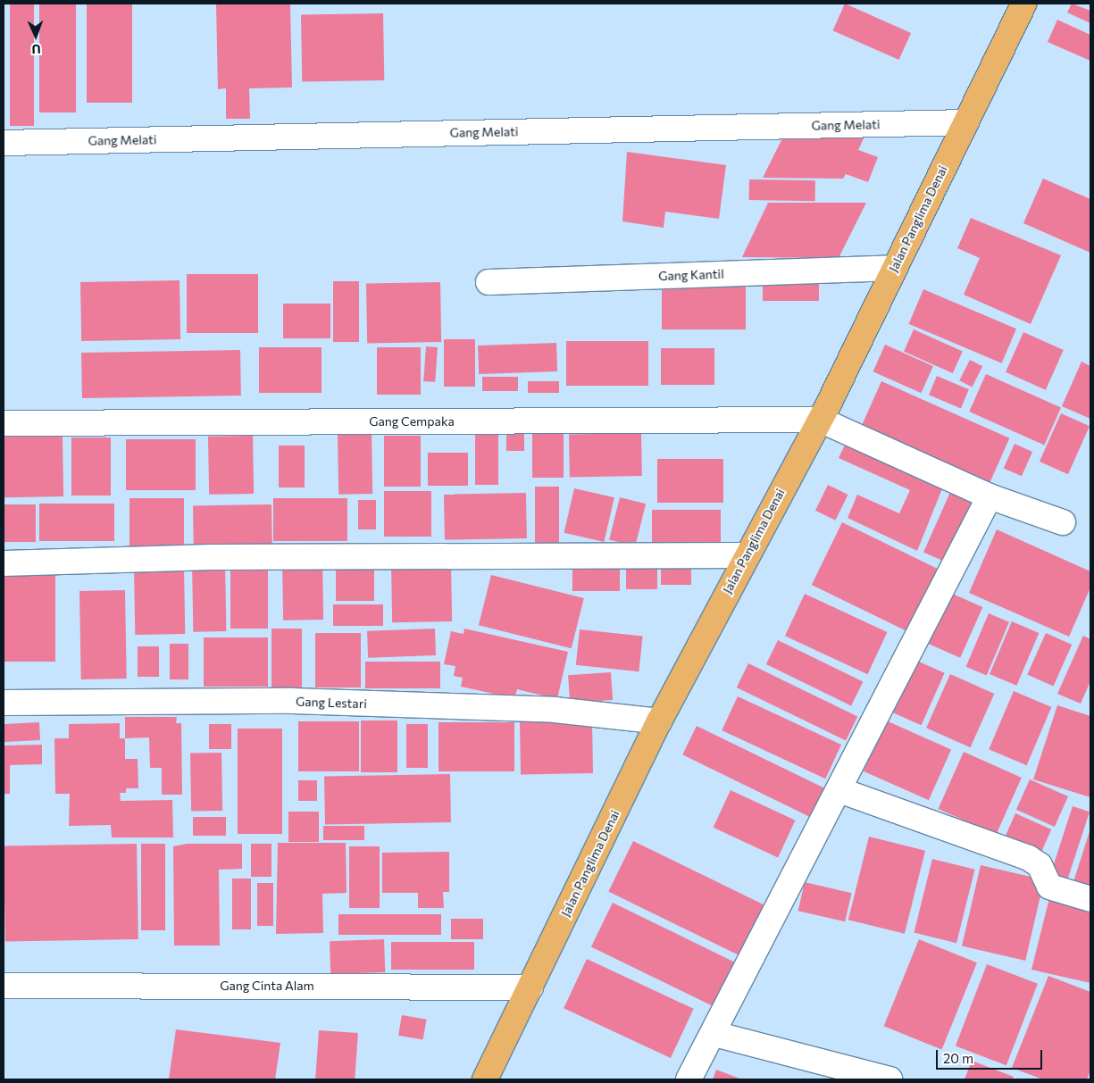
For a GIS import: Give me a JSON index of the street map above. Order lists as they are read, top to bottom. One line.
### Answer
{"streets":{"main road":["Jalan Panglima Denai"],"street":["Gang Melati","Gang Kantil","Gang Cempaka","Gang Lestari","Gang Cinta Alam"]},"crossings":[["Gang Melati","Jalan Panglima Denai"],["Jalan Panglima Denai","Gang Kantil"],["Jalan Panglima Denai","Gang Cempaka"],["Jalan Panglima Denai","Gang Lestari"],["Jalan Panglima Denai","Gang Cinta Alam"]],"scale_bar":"20 m","north":"bottom"}
